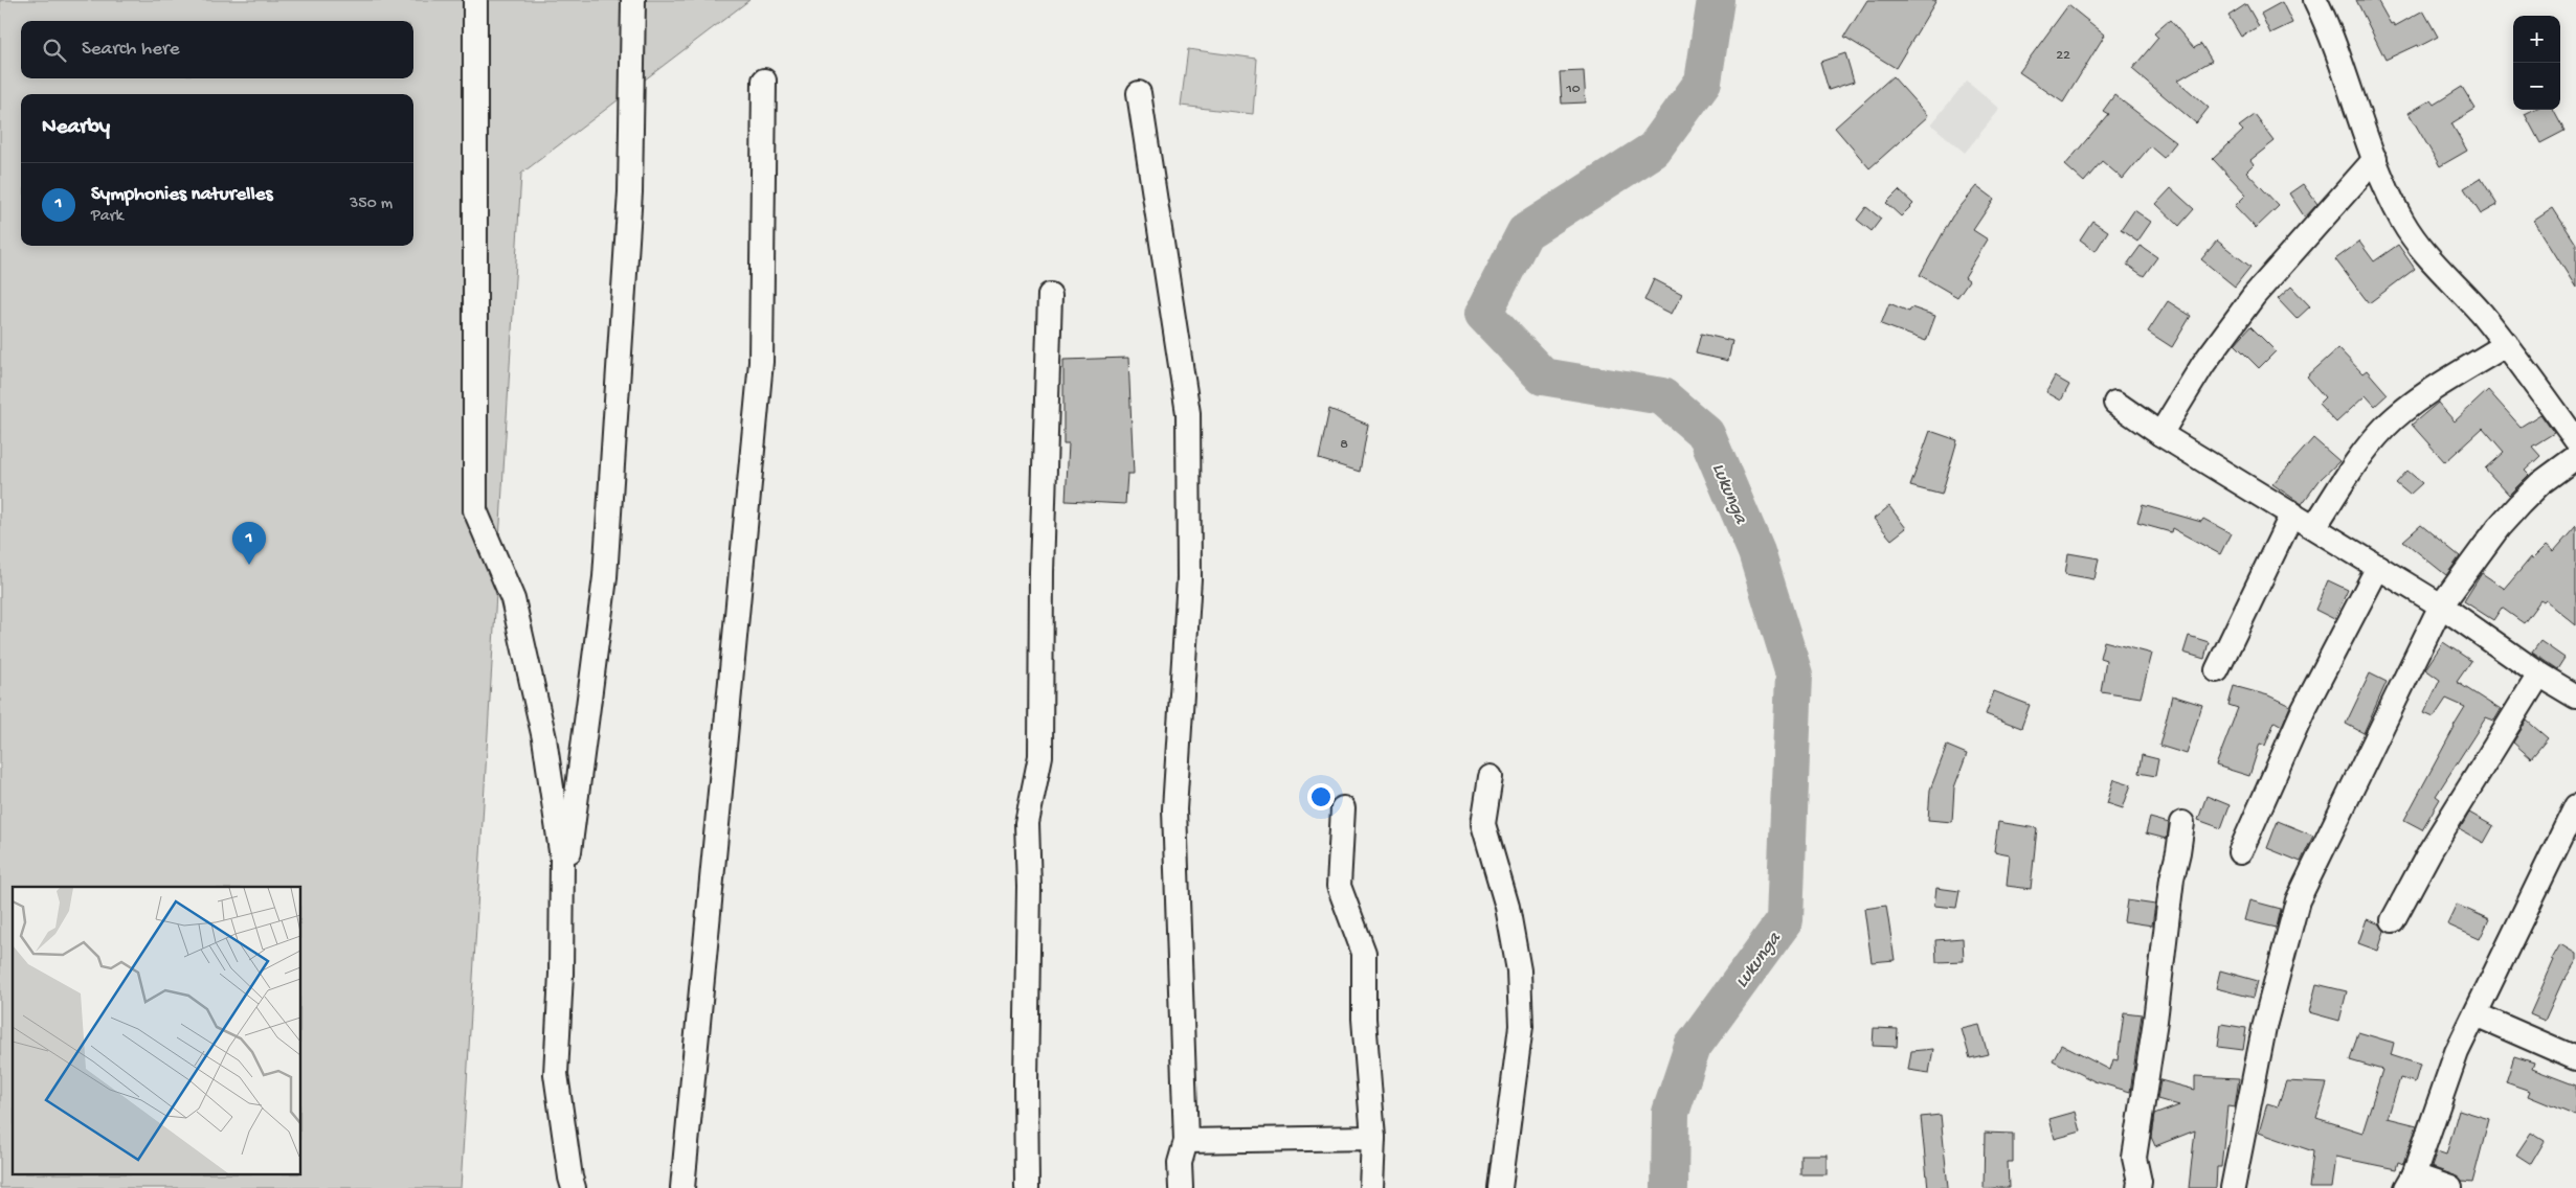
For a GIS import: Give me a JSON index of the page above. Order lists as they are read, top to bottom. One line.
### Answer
{"water":["Lukunga"],"house_numbers":["22","10","8"],"page":{"map_buttons":["+","−"],"search":"Search here","heading":"Nearby","list":[{"mark":"1","name":"Symphonies naturelles","note":"Park","value":"350 m"}],"pins":"1"}}
